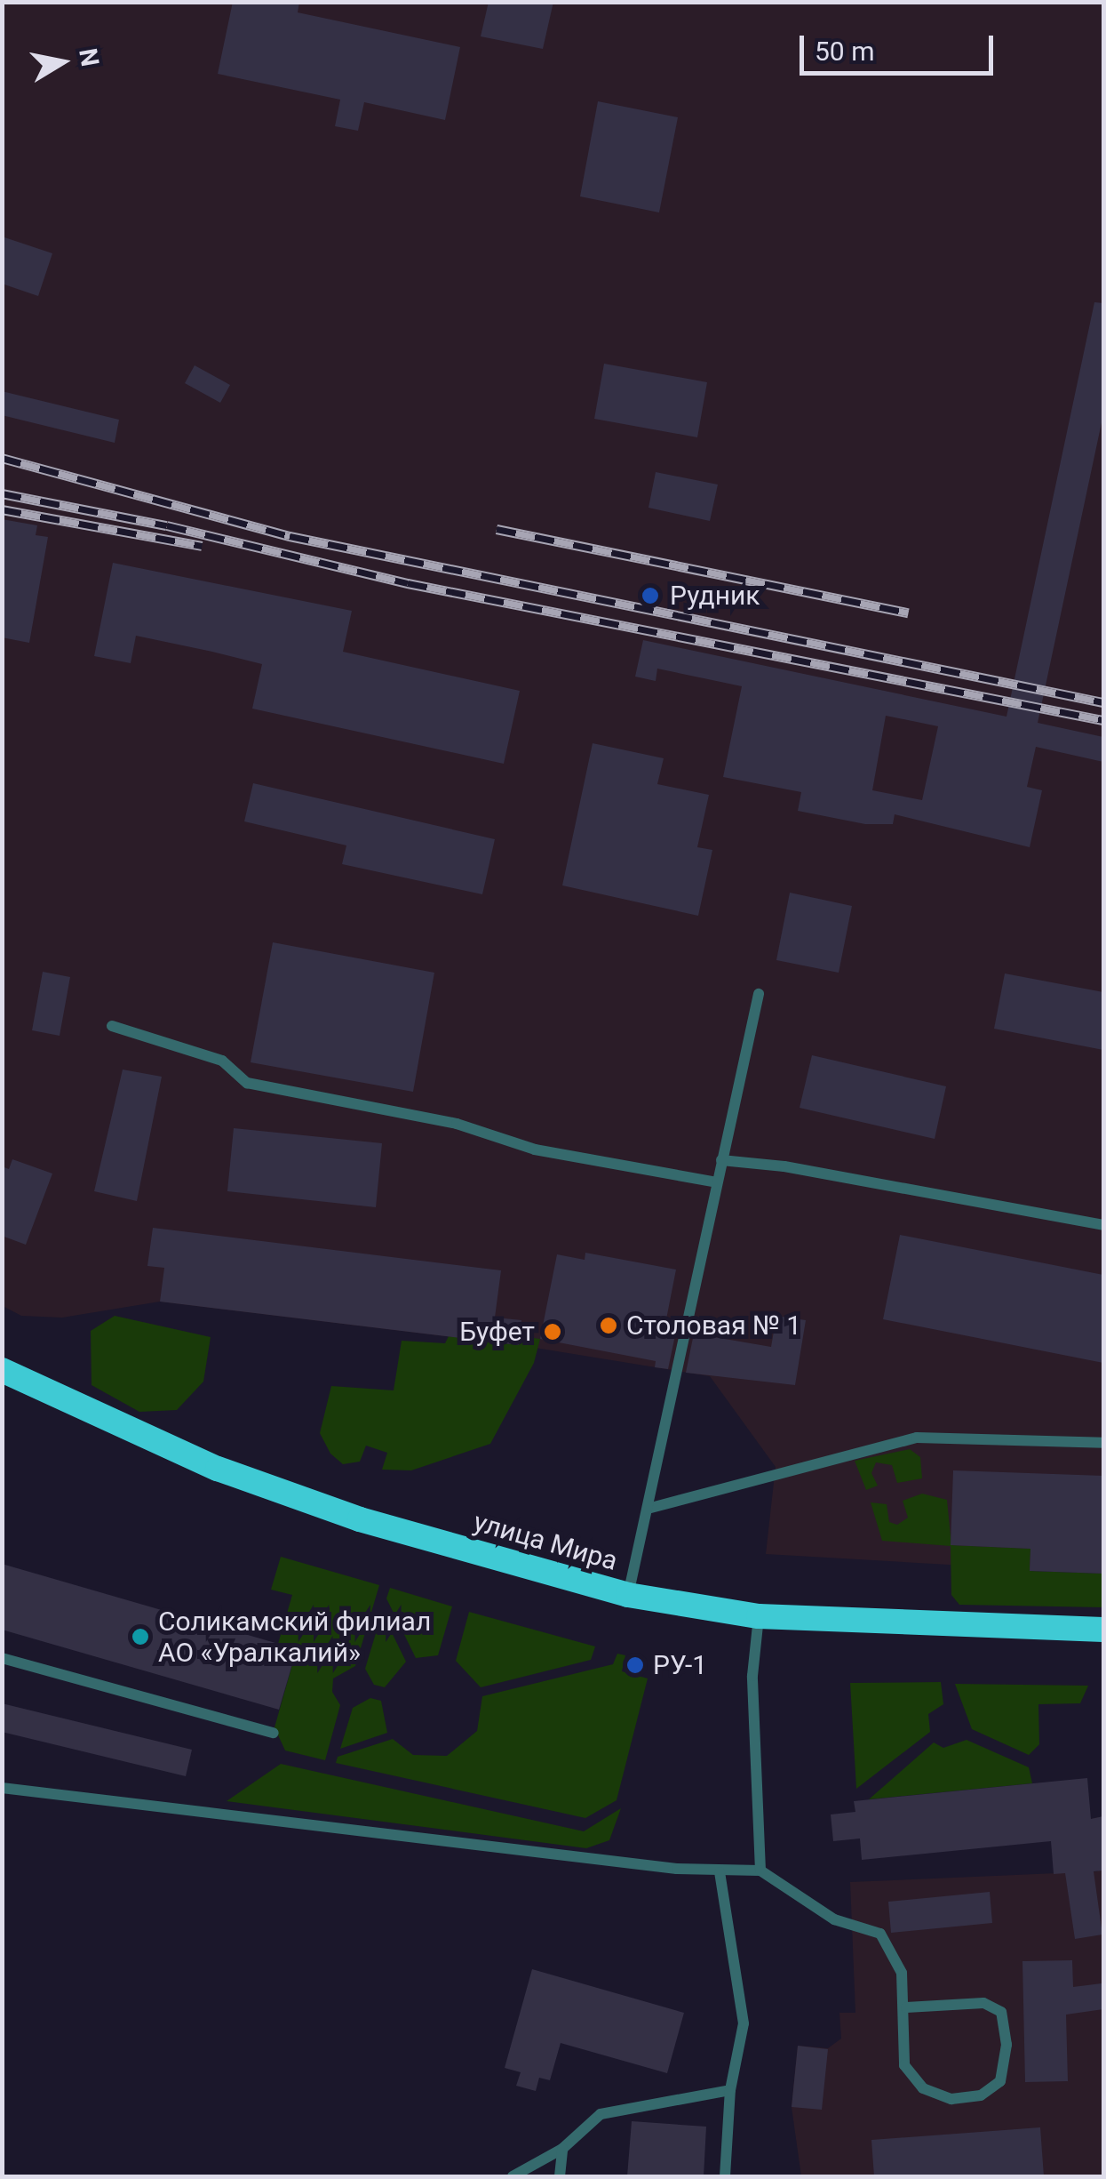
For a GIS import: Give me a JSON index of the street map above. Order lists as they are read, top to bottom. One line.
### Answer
{"streets":{"highway":["улица Мира"]},"places":["Рудник","Столовая № 1","Буфет","Соликамский филиал АО «Уралкалий»","РУ-1"],"scale_bar":"50 m","north":"right"}
